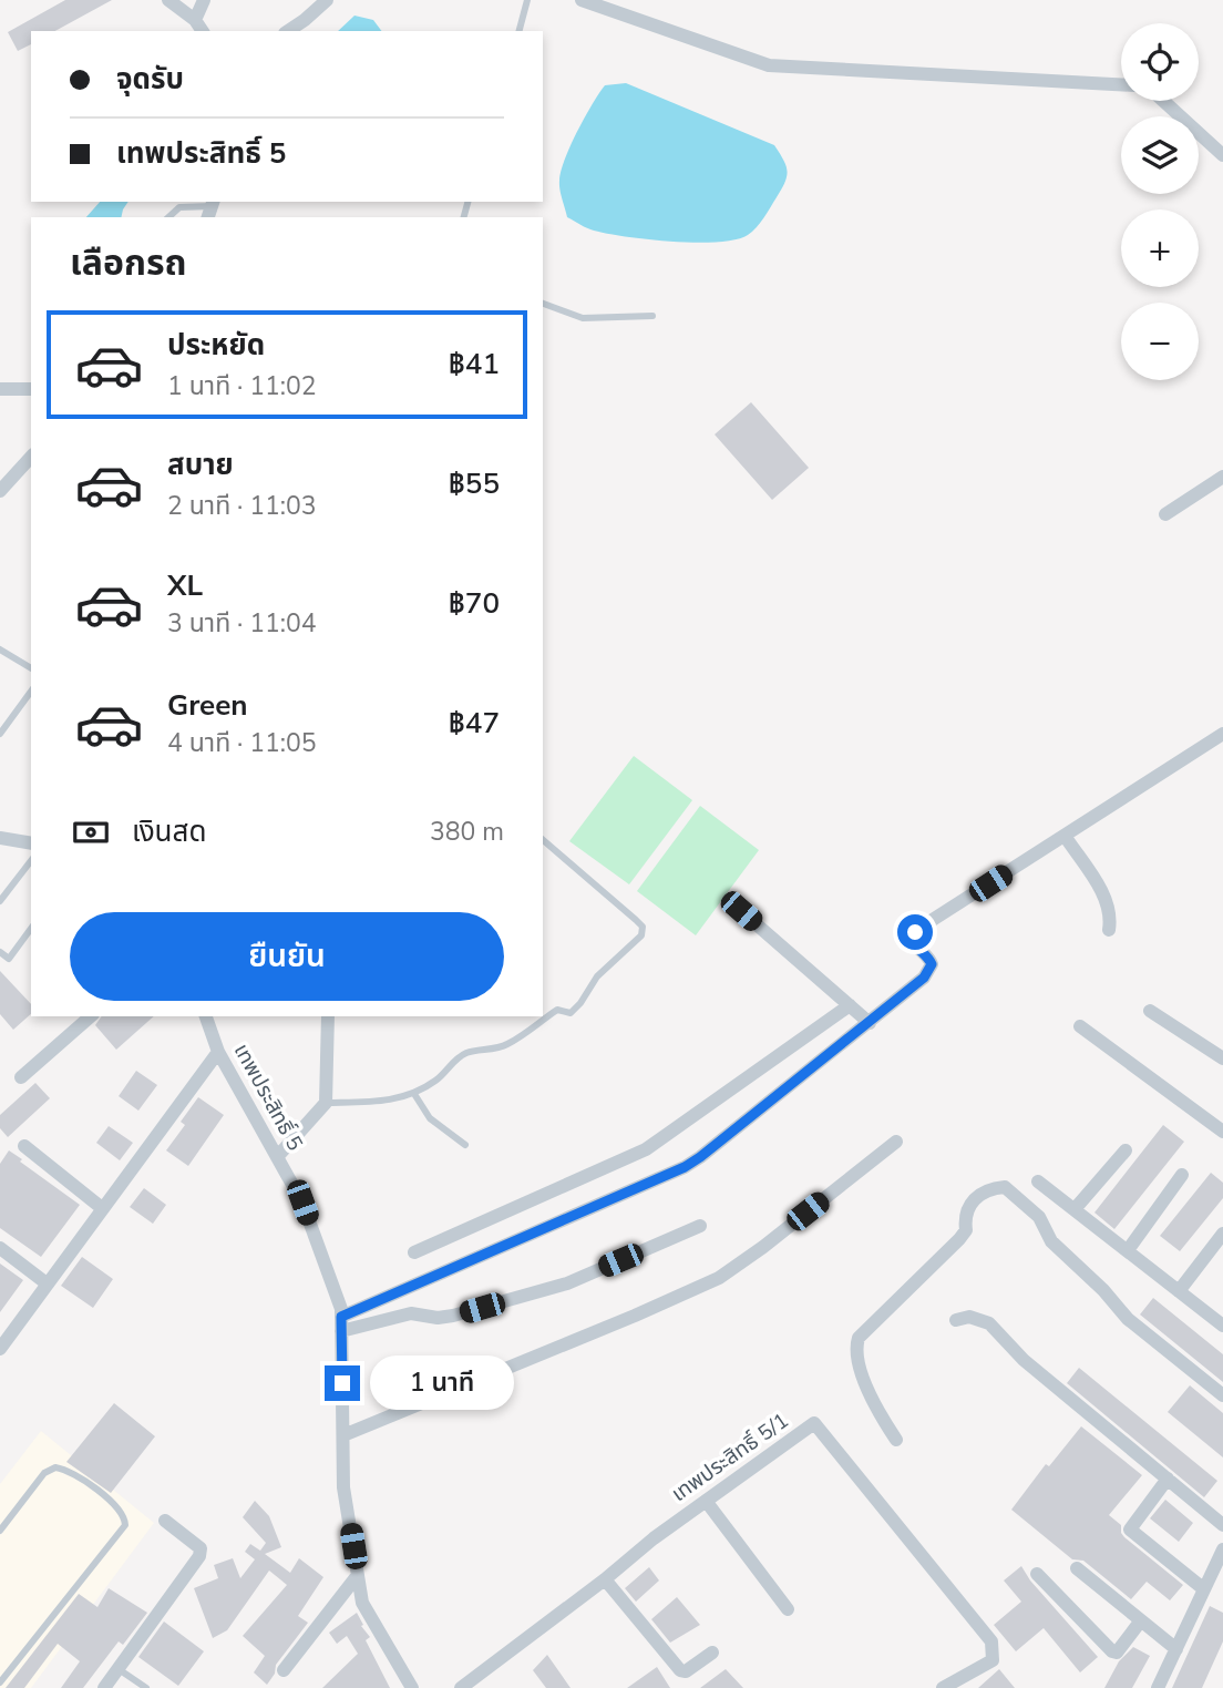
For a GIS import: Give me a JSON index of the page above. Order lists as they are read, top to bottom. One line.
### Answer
{"streets":{"street":["เทพประสิทธิ์ 5","เทพประสิทธิ์ 5/1"]},"page":{"map_buttons":["+","−"],"banner":["จุดรับ","เทพประสิทธิ์ 5"],"heading":"เลือกรถ","list":[{"name":"ประหยัด","note":"1 นาที · 11:02","value":"฿41"},{"name":"สบาย","note":"2 นาที · 11:03","value":"฿55"},{"name":"XL","note":"3 นาที · 11:04","value":"฿70"},{"name":"Green","note":"4 นาที · 11:05","value":"฿47"}],"pay":["เงินสด","380 m"],"buttons":"ยืนยัน","bubble":"1 นาที"}}
